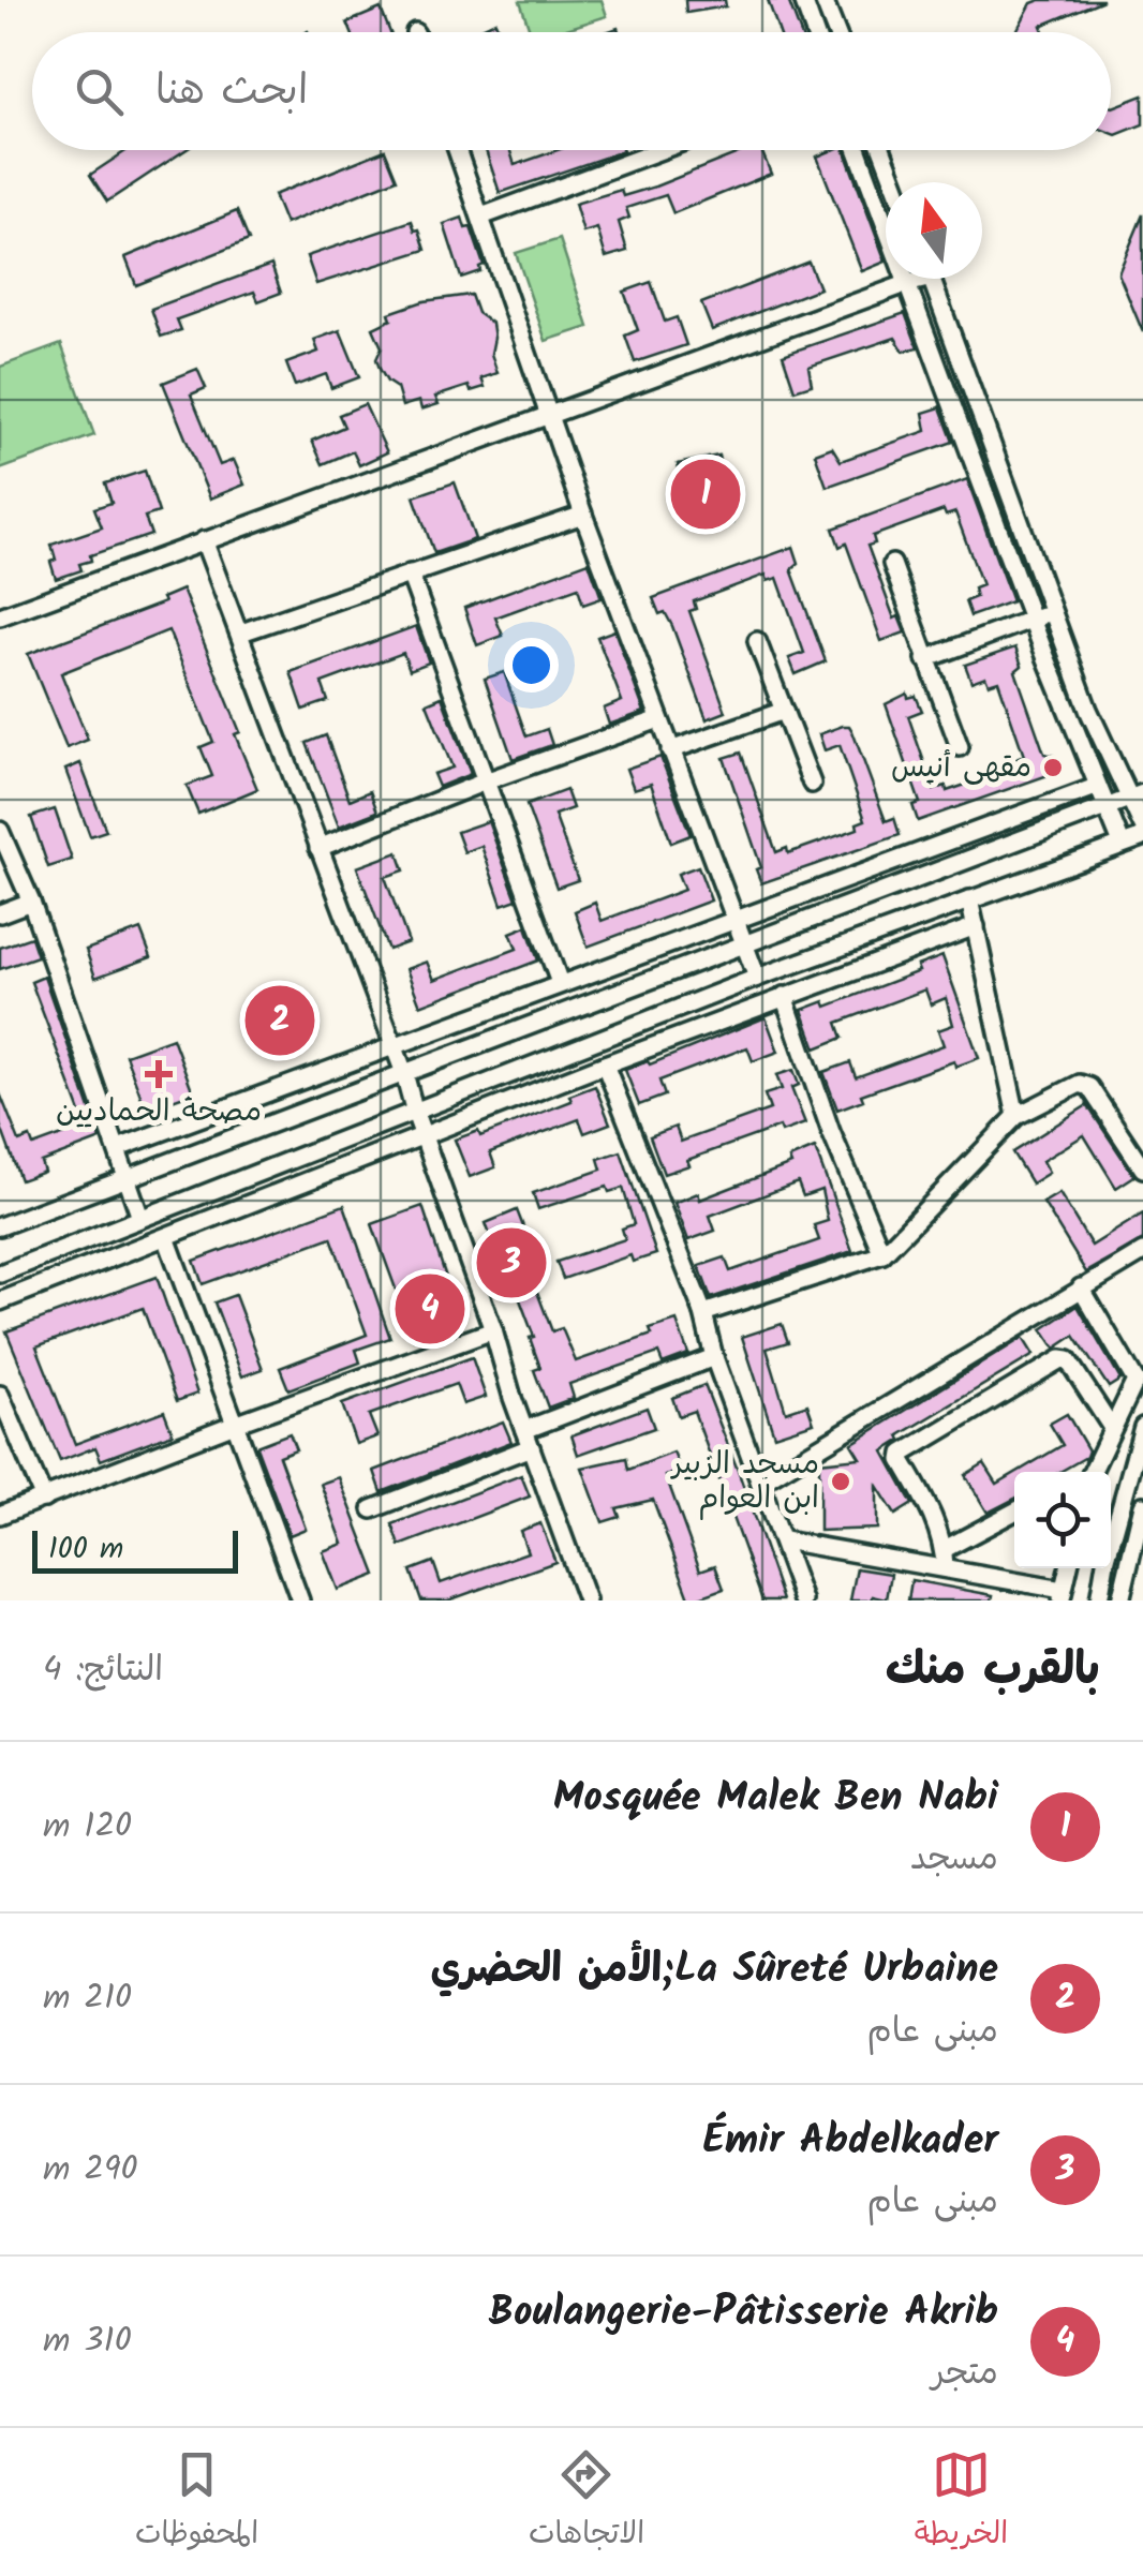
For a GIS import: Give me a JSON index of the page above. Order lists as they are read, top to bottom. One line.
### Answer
{"places":{"other":["مقهى أنيس","مسجد الزبير ابن العوام"],"health":["مصحة الحماديين"]},"scale_bar":"100 m","north":"top","page":{"search":"ابحث هنا","pins":["1","2","3","4"],"scale":"100 m","heading":["بالقرب منك","النتائج: 4"],"list":[{"mark":"1","name":"Mosquée Malek Ben Nabi","note":"مسجد","value":"120 m"},{"mark":"2","name":"La Sûreté Urbaine;الأمن الحضري","note":"مبنى عام","value":"210 m"},{"mark":"3","name":"Émir Abdelkader","note":"مبنى عام","value":"290 m"},{"mark":"4","name":"Boulangerie-Pâtisserie Akrib","note":"متجر","value":"310 m"}],"nav":["الخريطة","الاتجاهات","المحفوظات"]}}
